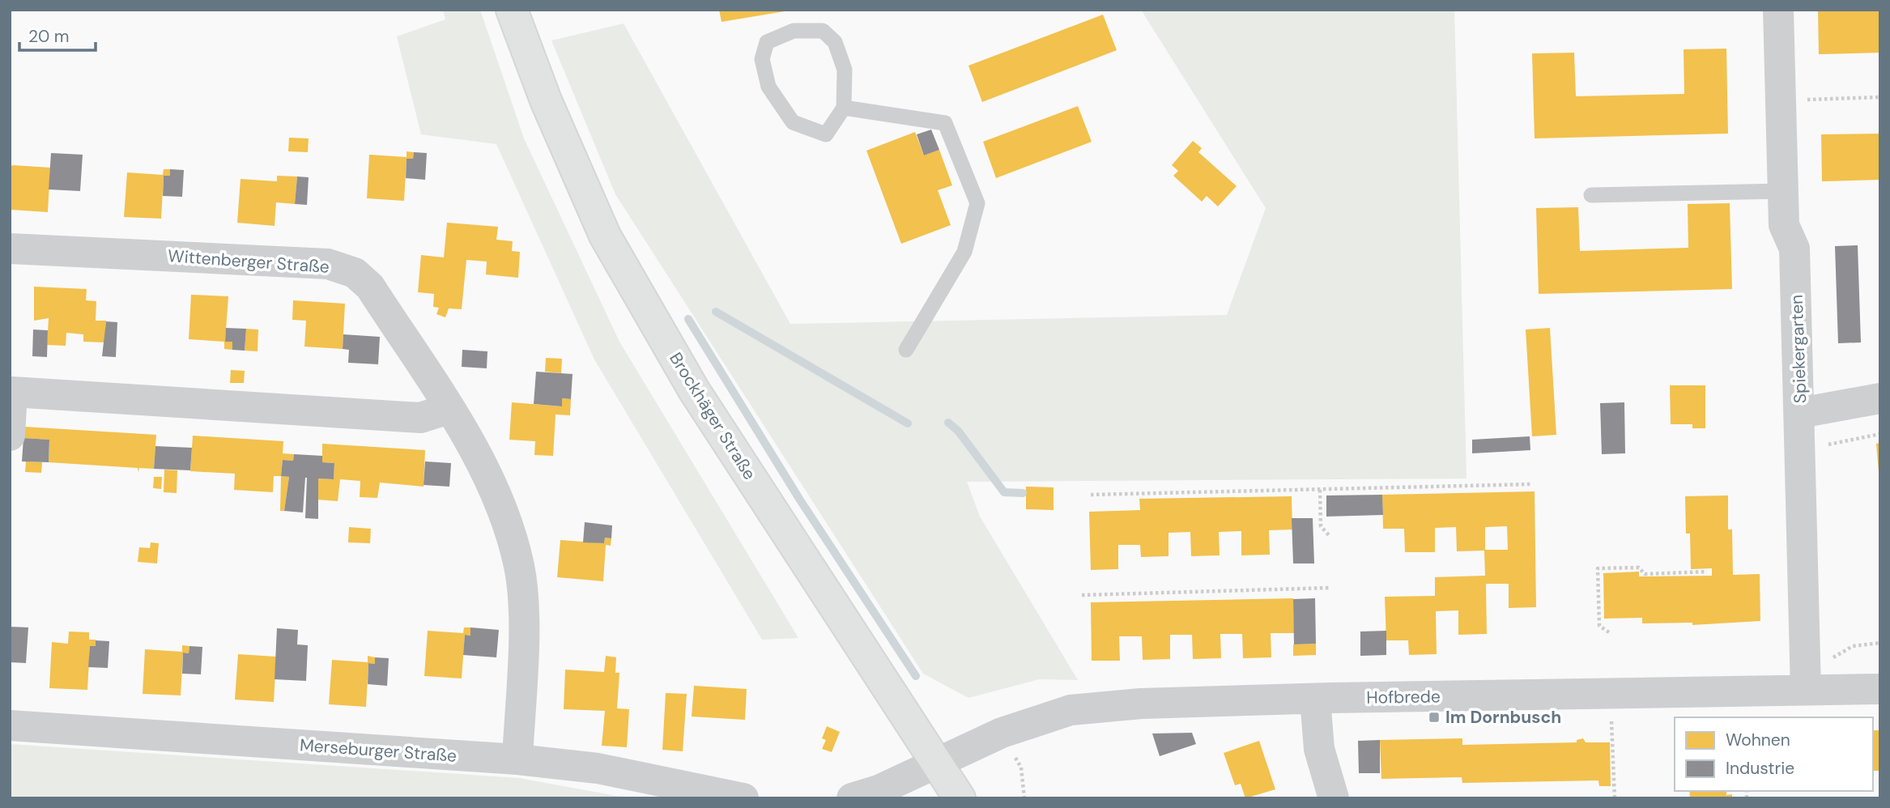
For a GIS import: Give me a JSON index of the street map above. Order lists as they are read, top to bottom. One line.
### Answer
{"streets":{"main road":["Brockhäger Straße"],"street":["Wittenberger Straße","Spiekergarten","Hofbrede","Merseburger Straße"]},"crossings":[["Wittenberger Straße","Merseburger Straße"],["Spiekergarten","Hofbrede"],["Brockhäger Straße","Hofbrede"]],"places":{"transit":["Im Dornbusch"]},"legend":["Wohnen","Industrie"],"scale_bar":"20 m"}
